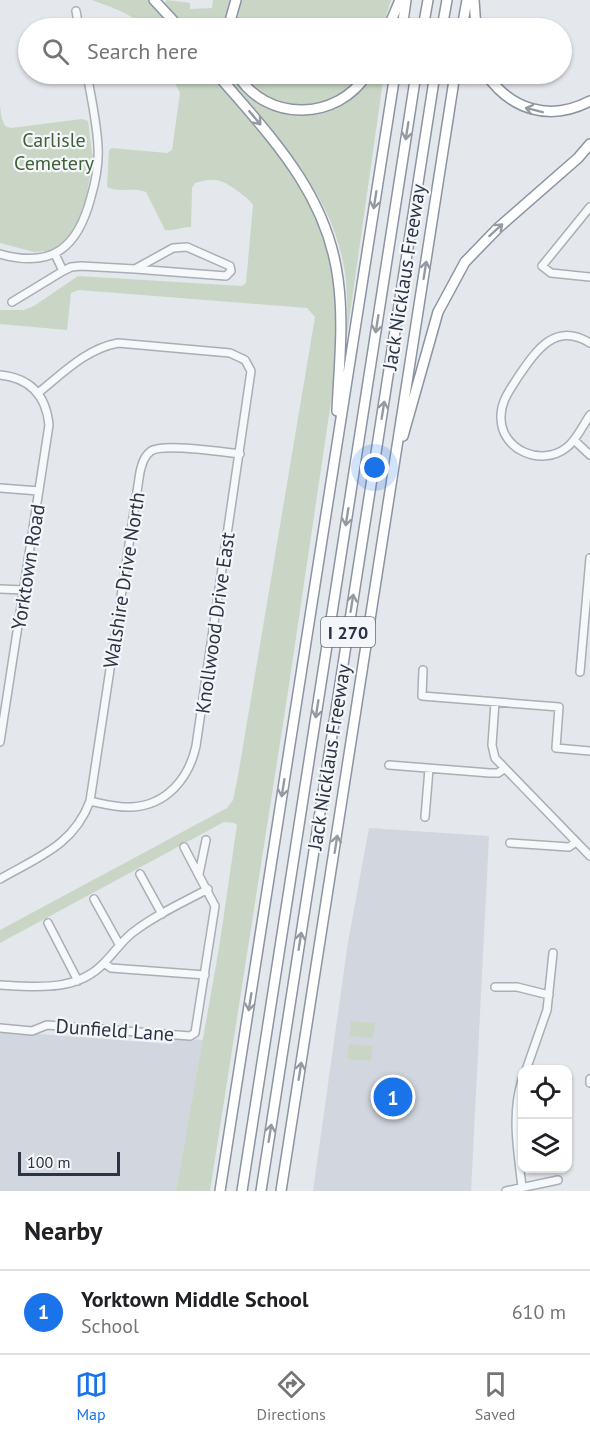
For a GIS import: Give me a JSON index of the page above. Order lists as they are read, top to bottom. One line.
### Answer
{"streets":{"highway":["Jack Nicklaus Freeway","I 270"],"street":["Yorktown Road","Walshire Drive North","Knollwood Drive East","Dunfield Lane"]},"crossings":[["Yorktown Road","Knollwood Drive East"],["Walshire Drive North","Knollwood Drive East"]],"parks":["Carlisle Cemetery"],"scale_bar":"100 m","page":{"search":"Search here","pins":"1","scale":"100 m","heading":"Nearby","list":[{"mark":"1","name":"Yorktown Middle School","note":"School","value":"610 m"}],"nav":["Map","Directions","Saved"]}}
